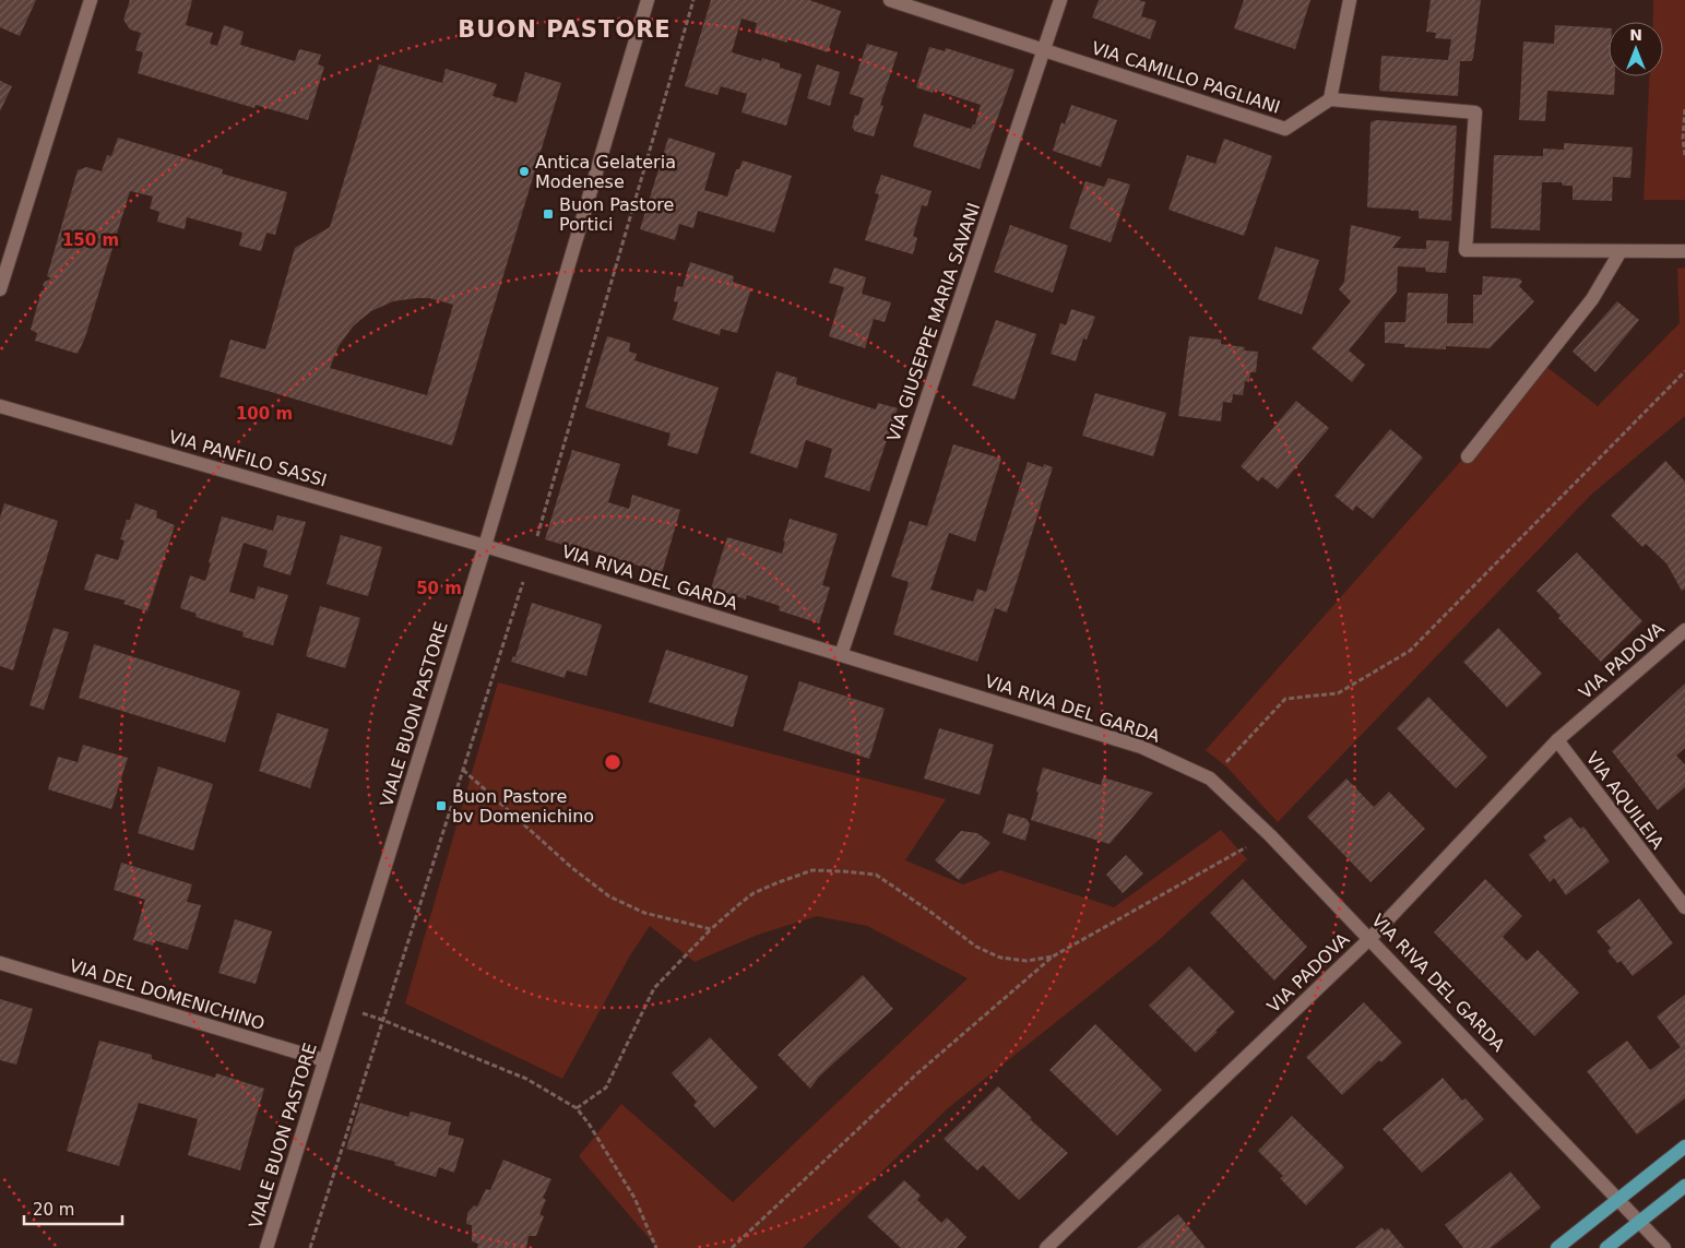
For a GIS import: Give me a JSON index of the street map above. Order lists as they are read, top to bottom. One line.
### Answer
{"streets":{"street":["VIA CAMILLO PAGLIANI","VIA GIUSEPPE MARIA SAVANI","VIA PANFILO SASSI","VIA RIVA DEL GARDA","VIA PADOVA","VIALE BUON PASTORE","VIA AQUILEIA","VIA DEL DOMENICHINO"]},"crossings":[["VIA CAMILLO PAGLIANI","VIA GIUSEPPE MARIA SAVANI"],["VIA GIUSEPPE MARIA SAVANI","VIA RIVA DEL GARDA"],["VIA PANFILO SASSI","VIA RIVA DEL GARDA"],["VIA PANFILO SASSI","VIALE BUON PASTORE"],["VIA RIVA DEL GARDA","VIA PADOVA"],["VIA RIVA DEL GARDA","VIALE BUON PASTORE"],["VIA PADOVA","VIA AQUILEIA"],["VIALE BUON PASTORE","VIA DEL DOMENICHINO"]],"districts":["BUON PASTORE"],"places":{"other":["Antica Gelateria Modenese"],"transit":["Buon Pastore Portici","Buon Pastore bv Domenichino"]},"scale_bar":"20 m","north":"top","rings":["150 m","100 m","50 m"]}
